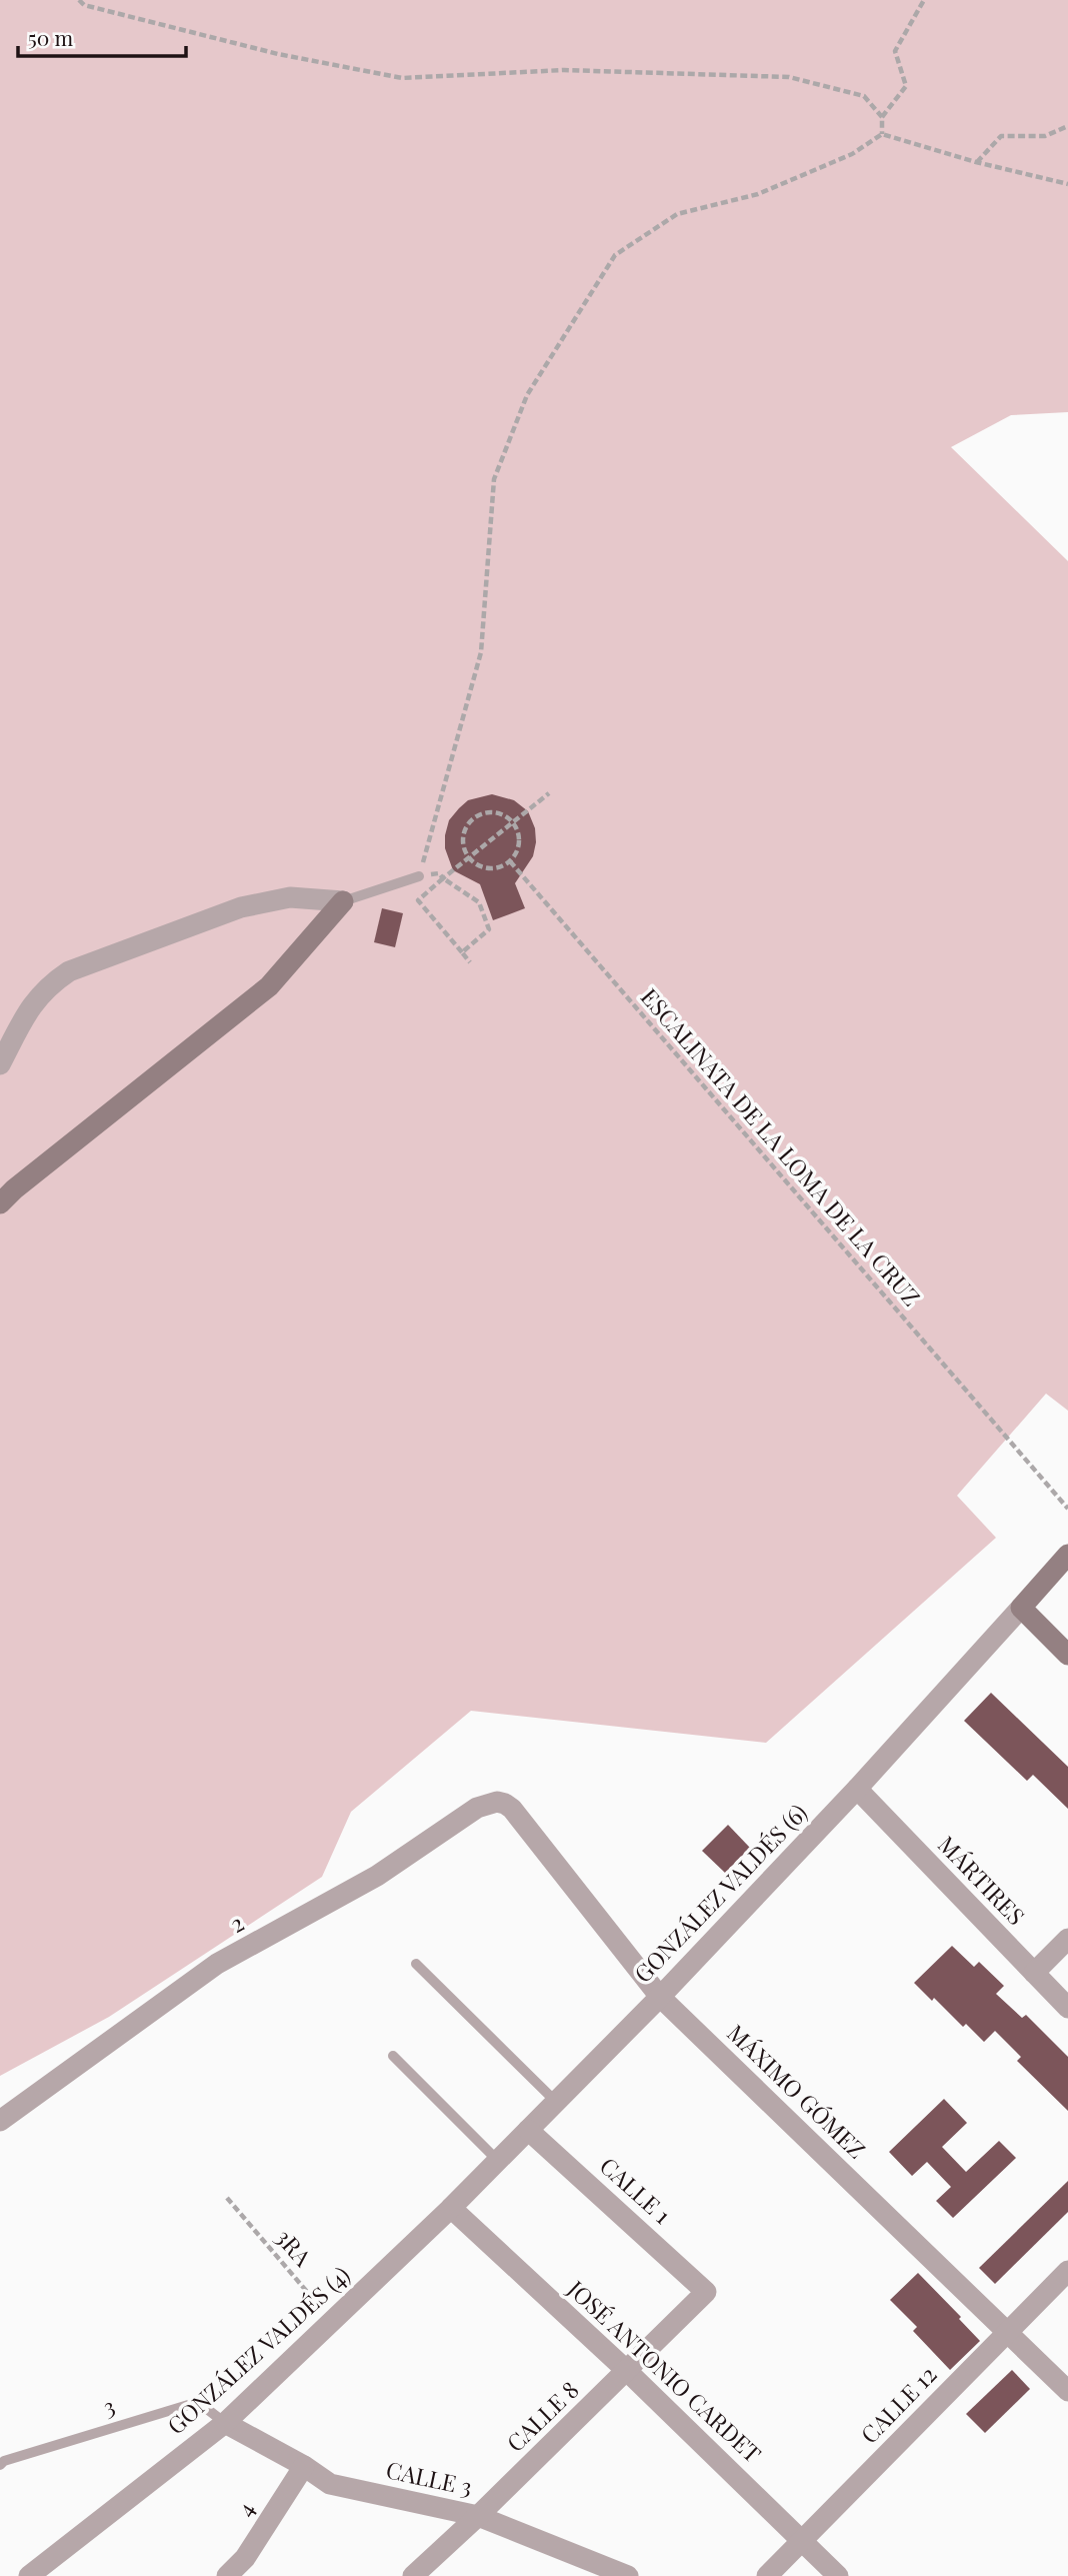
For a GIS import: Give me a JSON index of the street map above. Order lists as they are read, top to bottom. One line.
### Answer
{"streets":{"street":["MÁRTIRES","GONZÁLEZ VALDÉS (6)","2","MÁXIMO GÓMEZ","CALLE 1","GONZÁLEZ VALDÉS (4)","JOSÉ ANTONIO CARDET","CALLE 12","CALLE 8","CALLE 3","4"],"lane":["3"],"path":["ESCALINATA DE LA LOMA DE LA CRUZ","3RA"]},"crossings":[["MÁRTIRES","GONZÁLEZ VALDÉS (6)"],["GONZÁLEZ VALDÉS (6)","MÁXIMO GÓMEZ"],["GONZÁLEZ VALDÉS (6)","CALLE 1"],["GONZÁLEZ VALDÉS (6)","GONZÁLEZ VALDÉS (4)"],["GONZÁLEZ VALDÉS (6)","JOSÉ ANTONIO CARDET"],["2","MÁXIMO GÓMEZ"],["MÁXIMO GÓMEZ","CALLE 12"],["CALLE 1","CALLE 8"],["3RA","GONZÁLEZ VALDÉS (4)"],["GONZÁLEZ VALDÉS (4)","JOSÉ ANTONIO CARDET"],["GONZÁLEZ VALDÉS (4)","3"],["GONZÁLEZ VALDÉS (4)","CALLE 3"],["JOSÉ ANTONIO CARDET","CALLE 12"],["JOSÉ ANTONIO CARDET","CALLE 8"],["3","CALLE 3"],["CALLE 8","CALLE 3"],["CALLE 3","4"]],"scale_bar":"50 m"}
